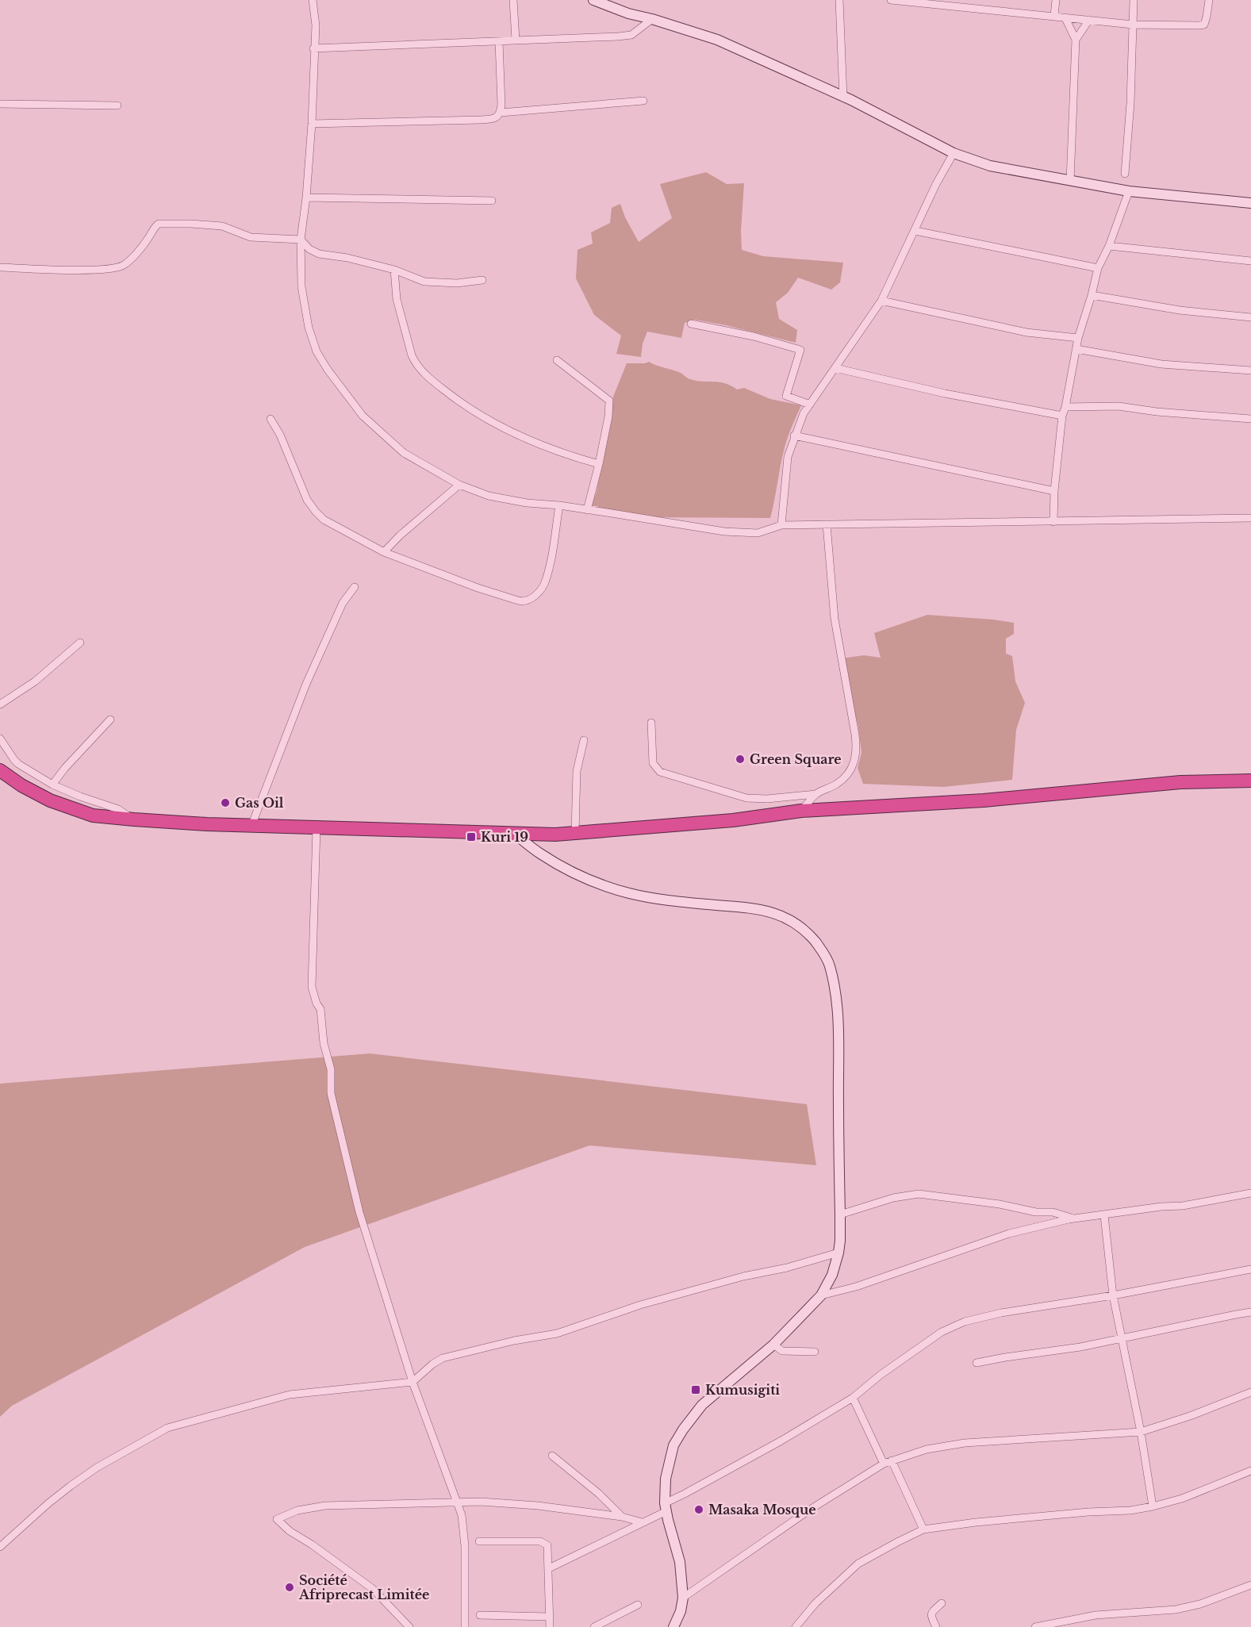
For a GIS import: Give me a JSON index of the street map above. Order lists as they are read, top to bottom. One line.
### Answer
{"places":{"other":["Green Square","Gas Oil","Masaka Mosque","Société Afriprecast Limitée"],"transit":["Kuri 19","Kumusigiti"]}}
